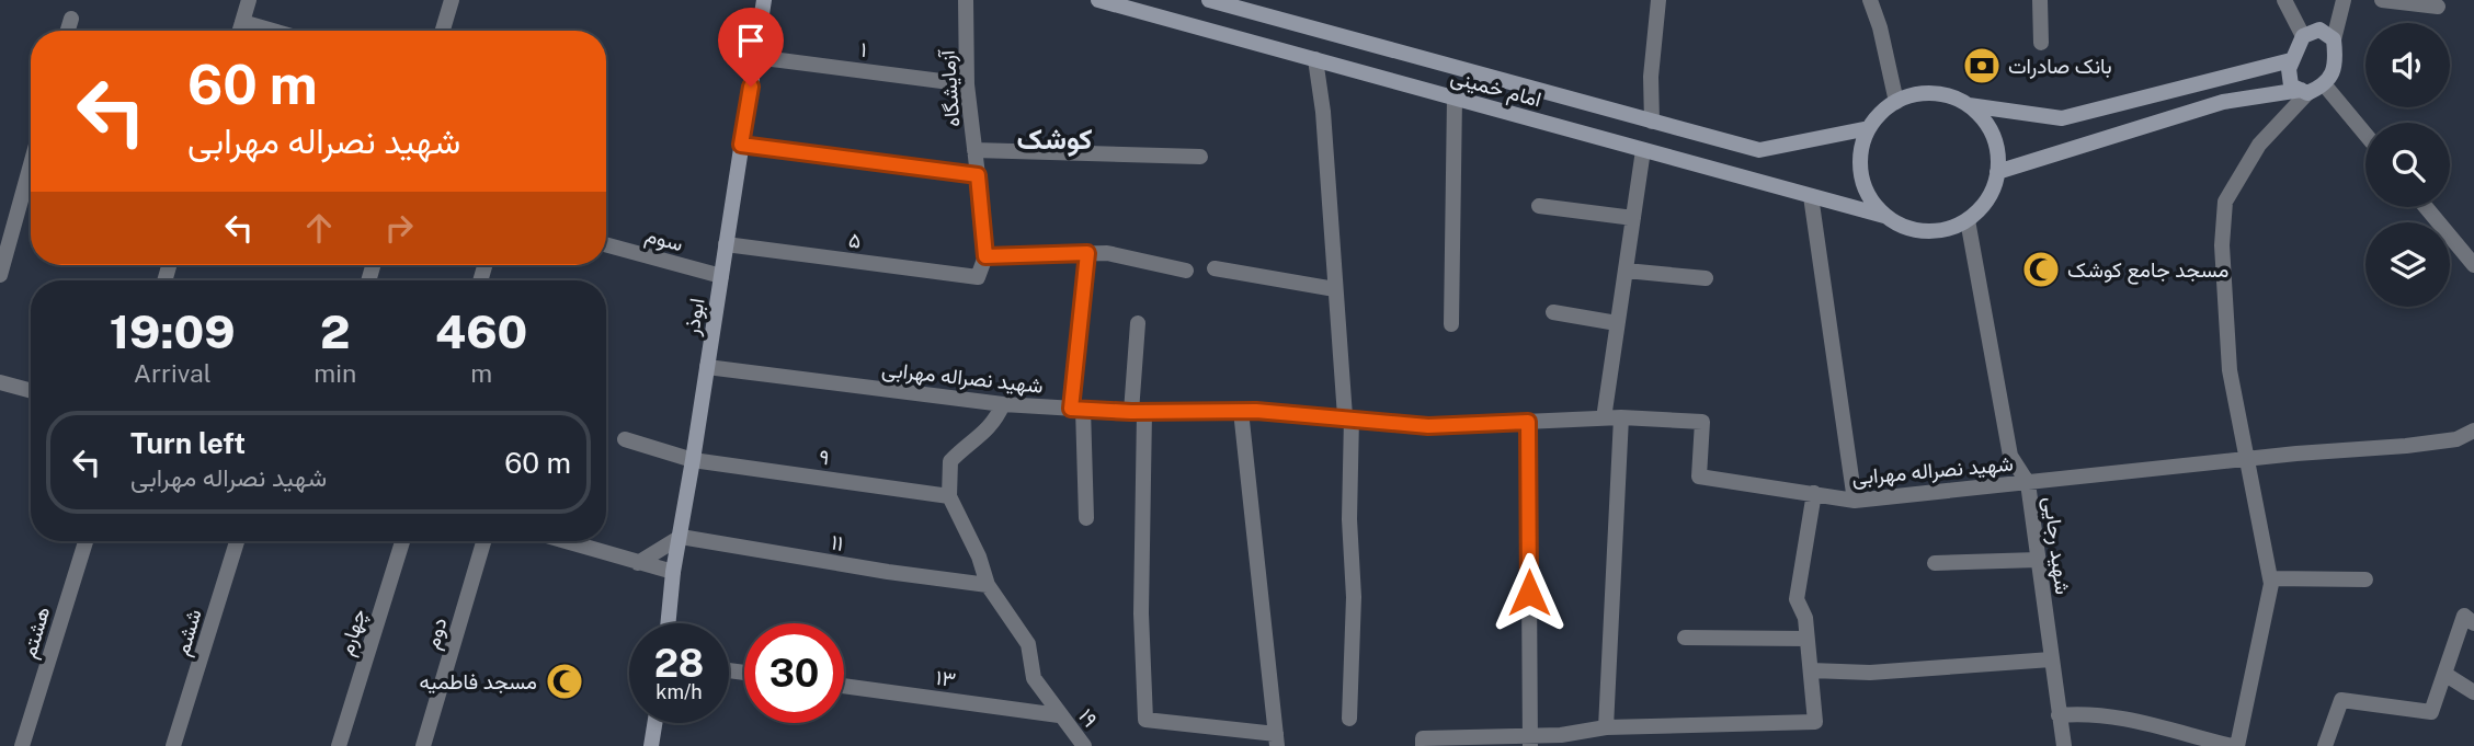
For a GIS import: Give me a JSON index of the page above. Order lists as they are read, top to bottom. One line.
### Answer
{"streets":{"main road":["امام خمینی","ابوذر"],"street":["۱","آزمایشگاه","سوم","۵","شهید نصراله مهرابی","۹","۱۱","شهید رجایی","هشتم","ششم","چهارم","دوم","۱۳","۱۹"]},"crossings":[["۱","آزمایشگاه"],["۱","ابوذر"],["امام خمینی","شهید رجایی"],["آزمایشگاه","۵"],["سوم","ابوذر"],["۵","ابوذر"],["ابوذر","شهید نصراله مهرابی"],["ابوذر","۹"],["ابوذر","۱۱"],["شهید نصراله مهرابی","شهید رجایی"],["۹","۱۹"],["۱۱","۱۹"],["۱۳","۱۹"]],"districts":["کوشک"],"places":{"bank":["بانک صادرات"],"mosque":["مسجد جامع کوشک","مسجد فاطمیه"]},"page":{"turn":["60 m","شهید نصراله مهرابی"],"eta":["19:09","Arrival","2","min","460","m"],"list":[{"name":"Turn left","note":"شهید نصراله مهرابی","value":"60 m"}],"speed":"28 km/h","limit":"30"}}
